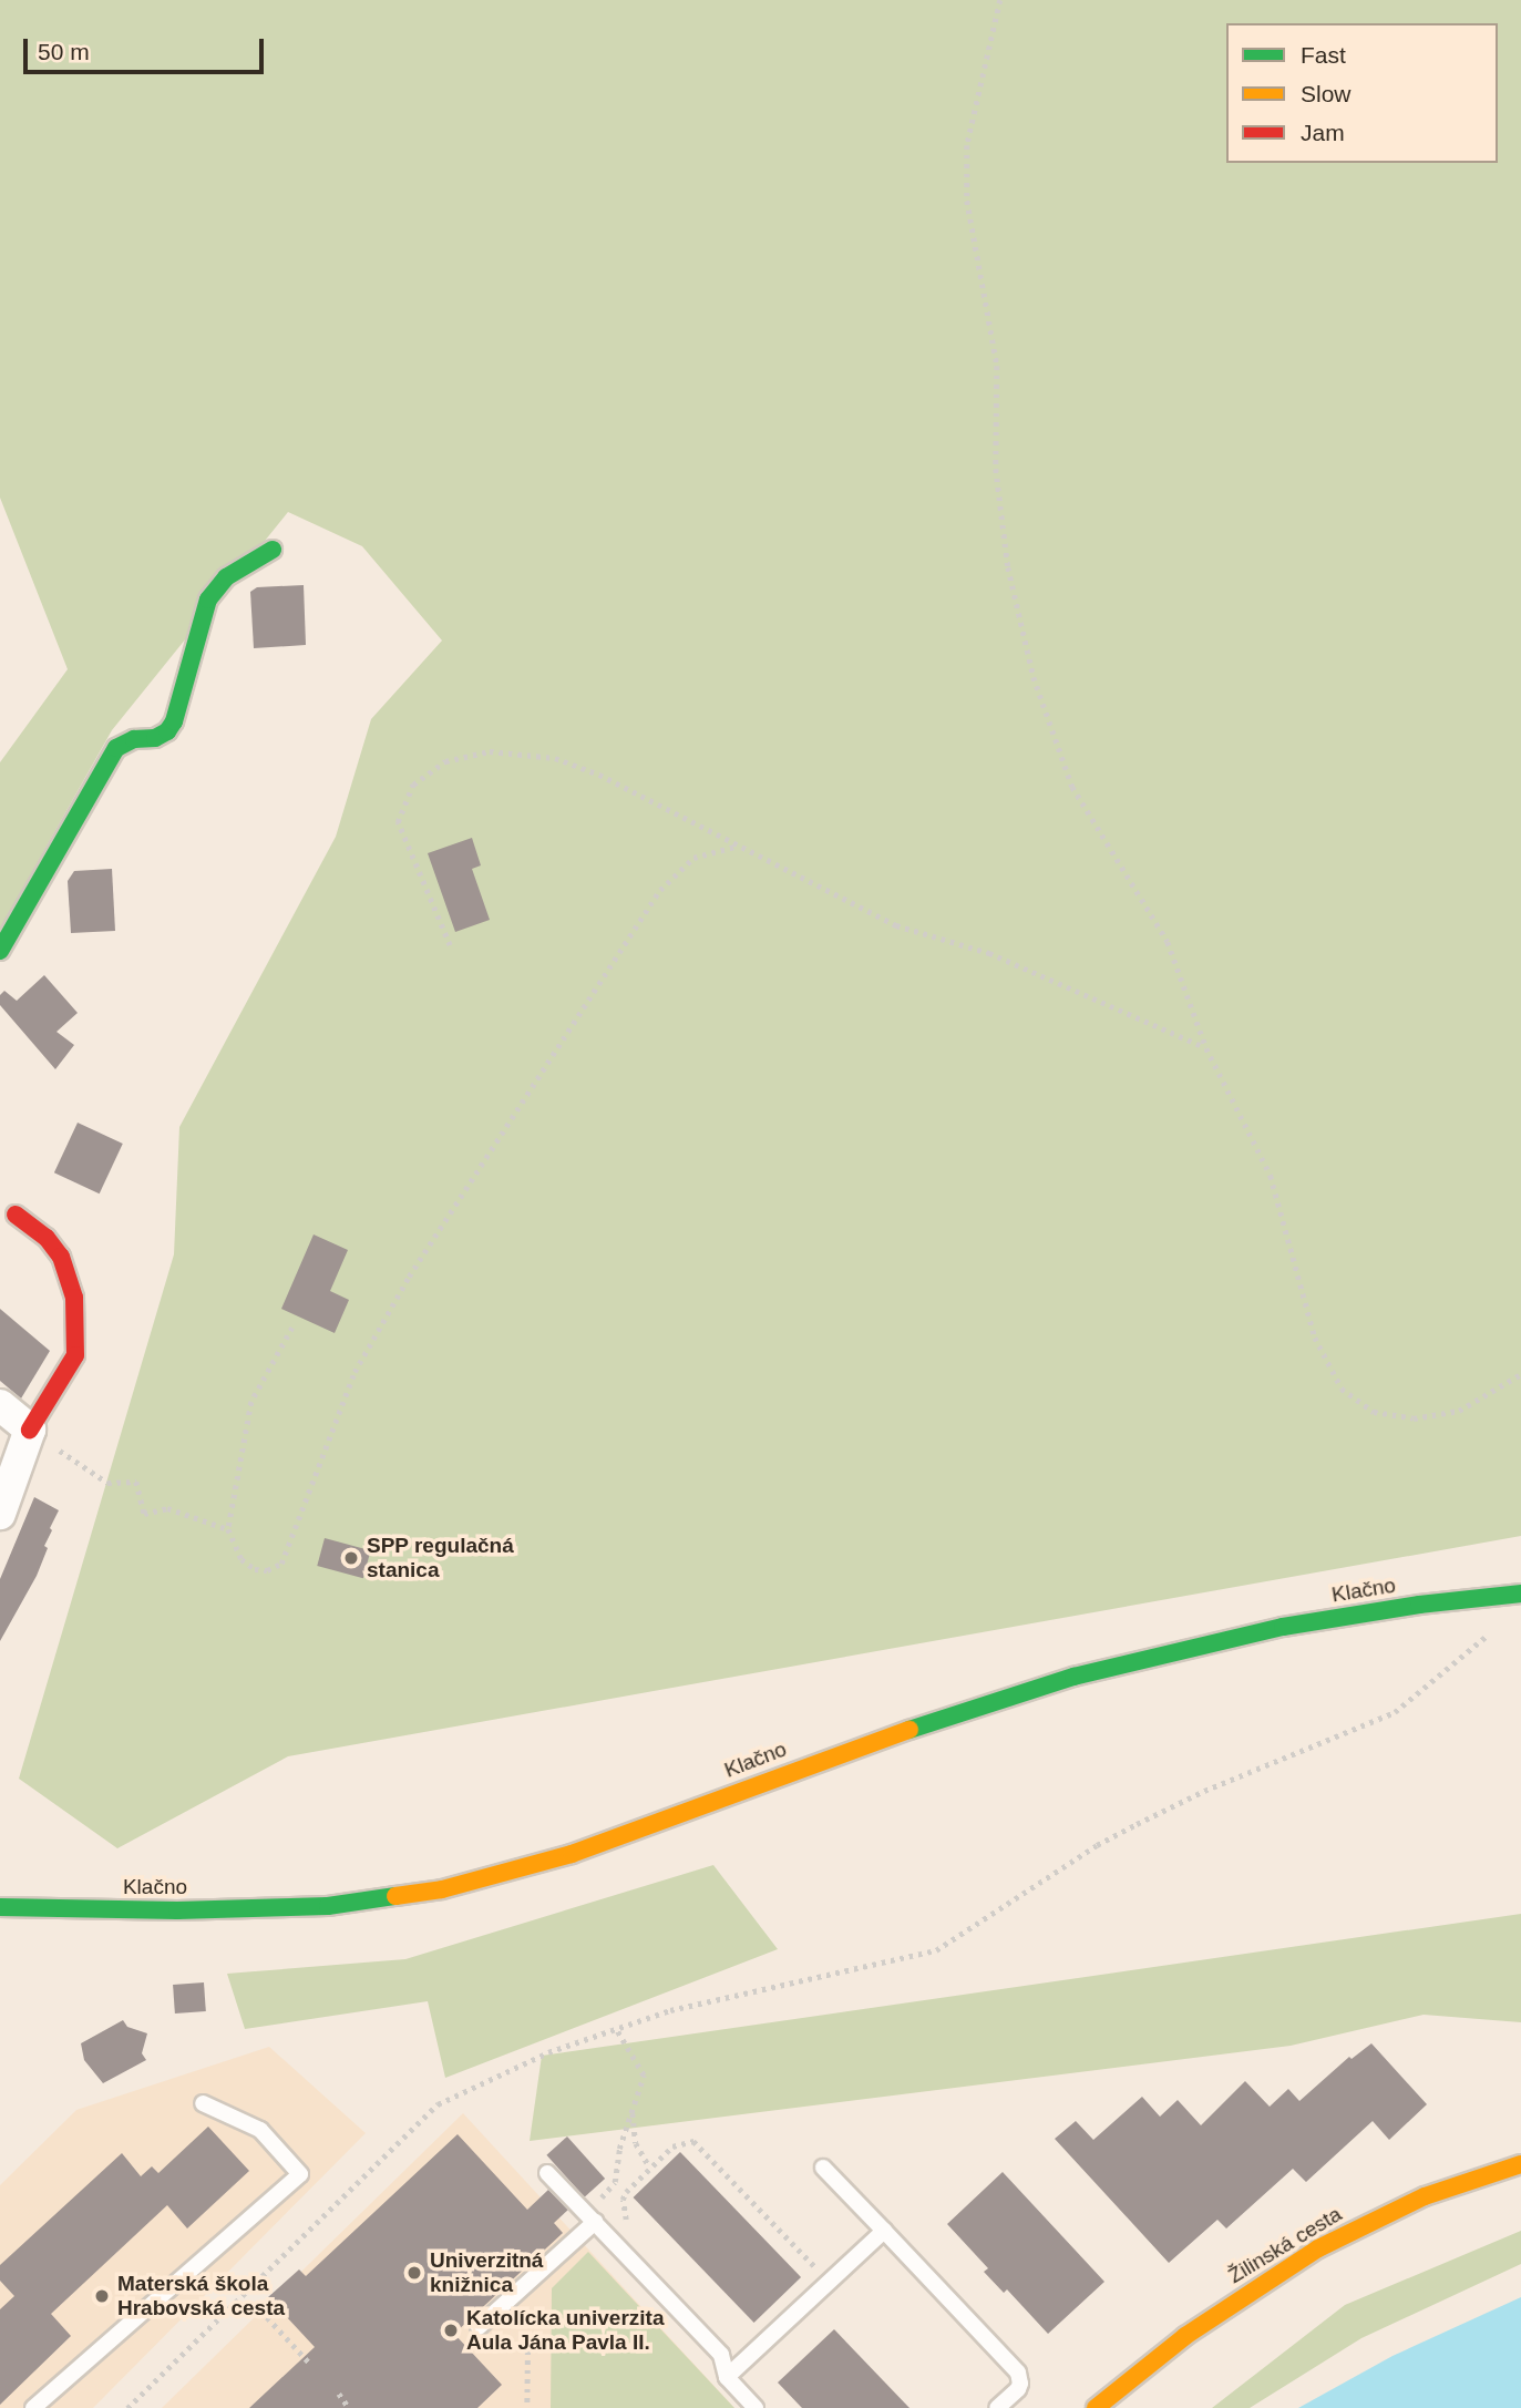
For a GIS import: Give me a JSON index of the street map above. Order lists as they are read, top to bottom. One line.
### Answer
{"streets":{"street":["Klačno","Žilinská cesta"]},"places":["SPP regulačná stanica","Univerzitná knižnica","Materská škola Hrabovská cesta","Katolícka univerzita Aula Jána Pavla II."],"legend":["Fast","Slow","Jam"],"scale_bar":"50 m"}
